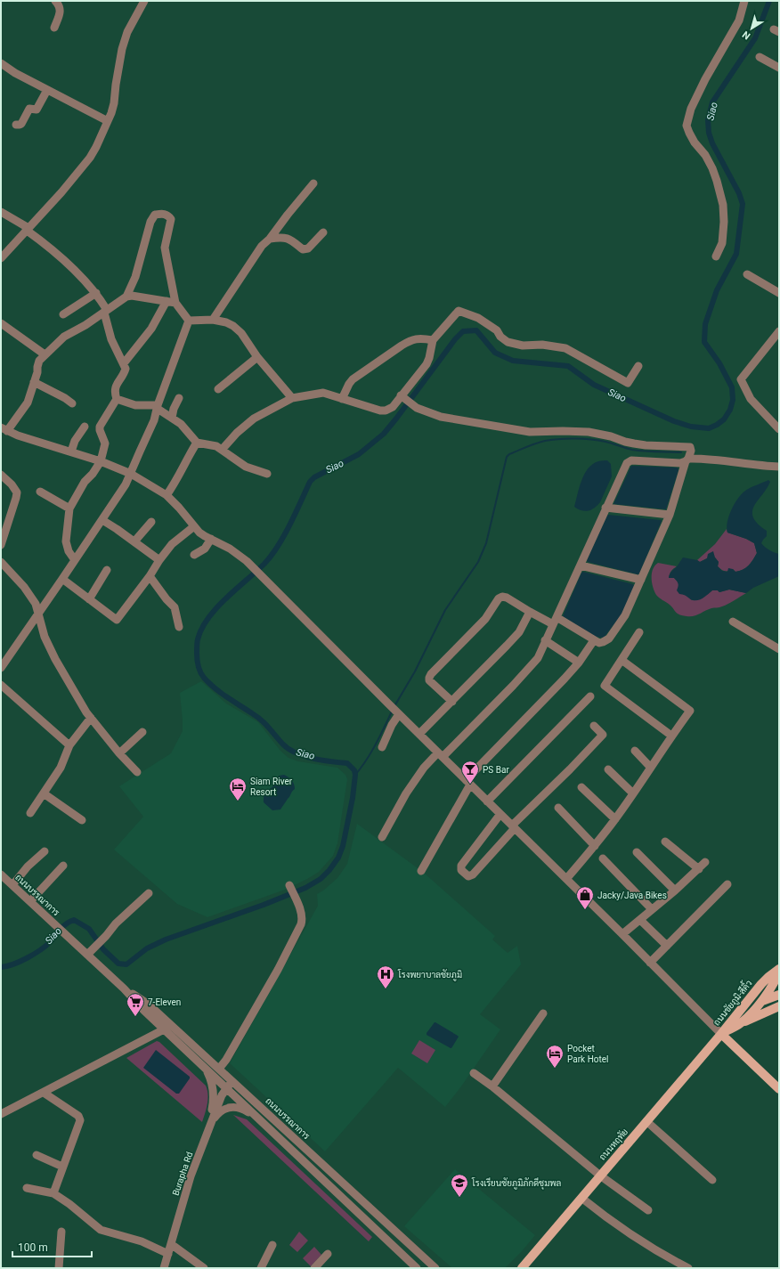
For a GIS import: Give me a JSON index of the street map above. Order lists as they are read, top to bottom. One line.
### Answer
{"streets":{"main road":["ถนนชัยภูมิ-สีคิ้ว","ถนนหฤทัย"],"street":["ถนนบรรณาการ","Burapha Rd"]},"crossings":[["ถนนบรรณาการ","Burapha Rd"],["ถนนชัยภูมิ-สีคิ้ว","ถนนหฤทัย"]],"water":["Siao"],"places":{"bar":["PS Bar"],"hotel":["Siam River Resort","Pocket Park Hotel"],"shop":["Jacky/Java Bikes"],"hospital":["โรงพยาบาลชัยภูมิ"],"supermarket":["7-Eleven"],"school or university":["โรงเรียนชัยภูมิภักดีชุมพล"]},"scale_bar":"100 m","north":"bottom left"}
